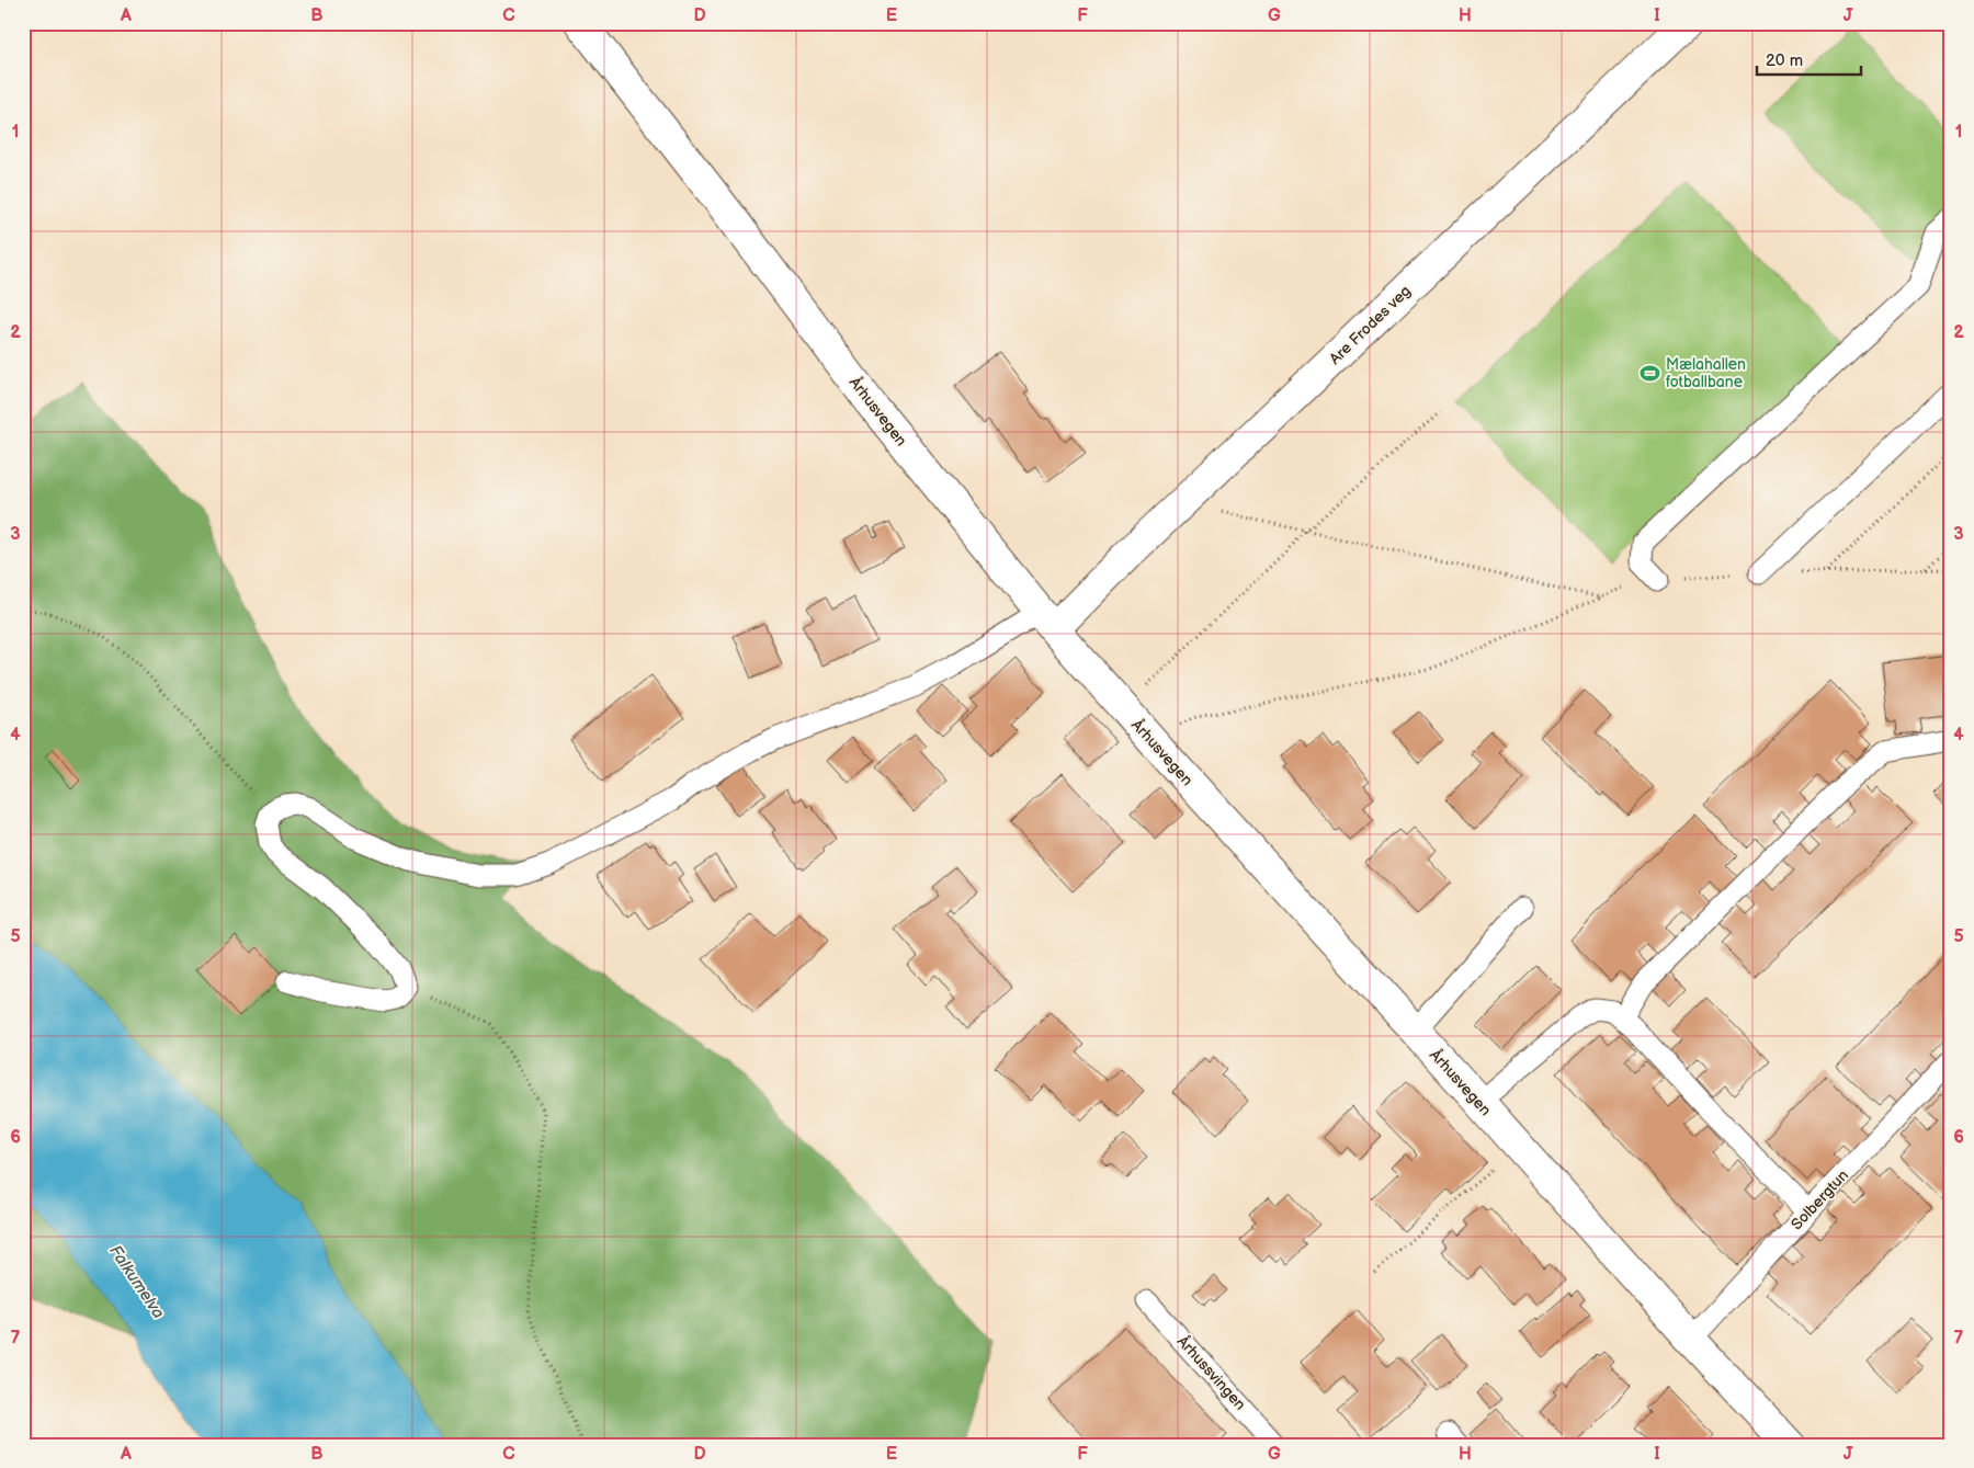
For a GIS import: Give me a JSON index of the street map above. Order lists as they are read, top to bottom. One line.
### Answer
{"streets":{"street":["Are Frodes veg","Århusvegen"],"lane":["Solbergtun","Århussvingen"]},"crossings":[["Are Frodes veg","Århusvegen"],["Århusvegen","Solbergtun"]],"water":["Falkumelva"],"places":{"sports":["Mælahallen fotballbane"]},"scale_bar":"20 m","grid":{"columns":["A","B","C","D","E","F","G","H","I","J"],"rows":["1","2","3","4","5","6","7"]}}
